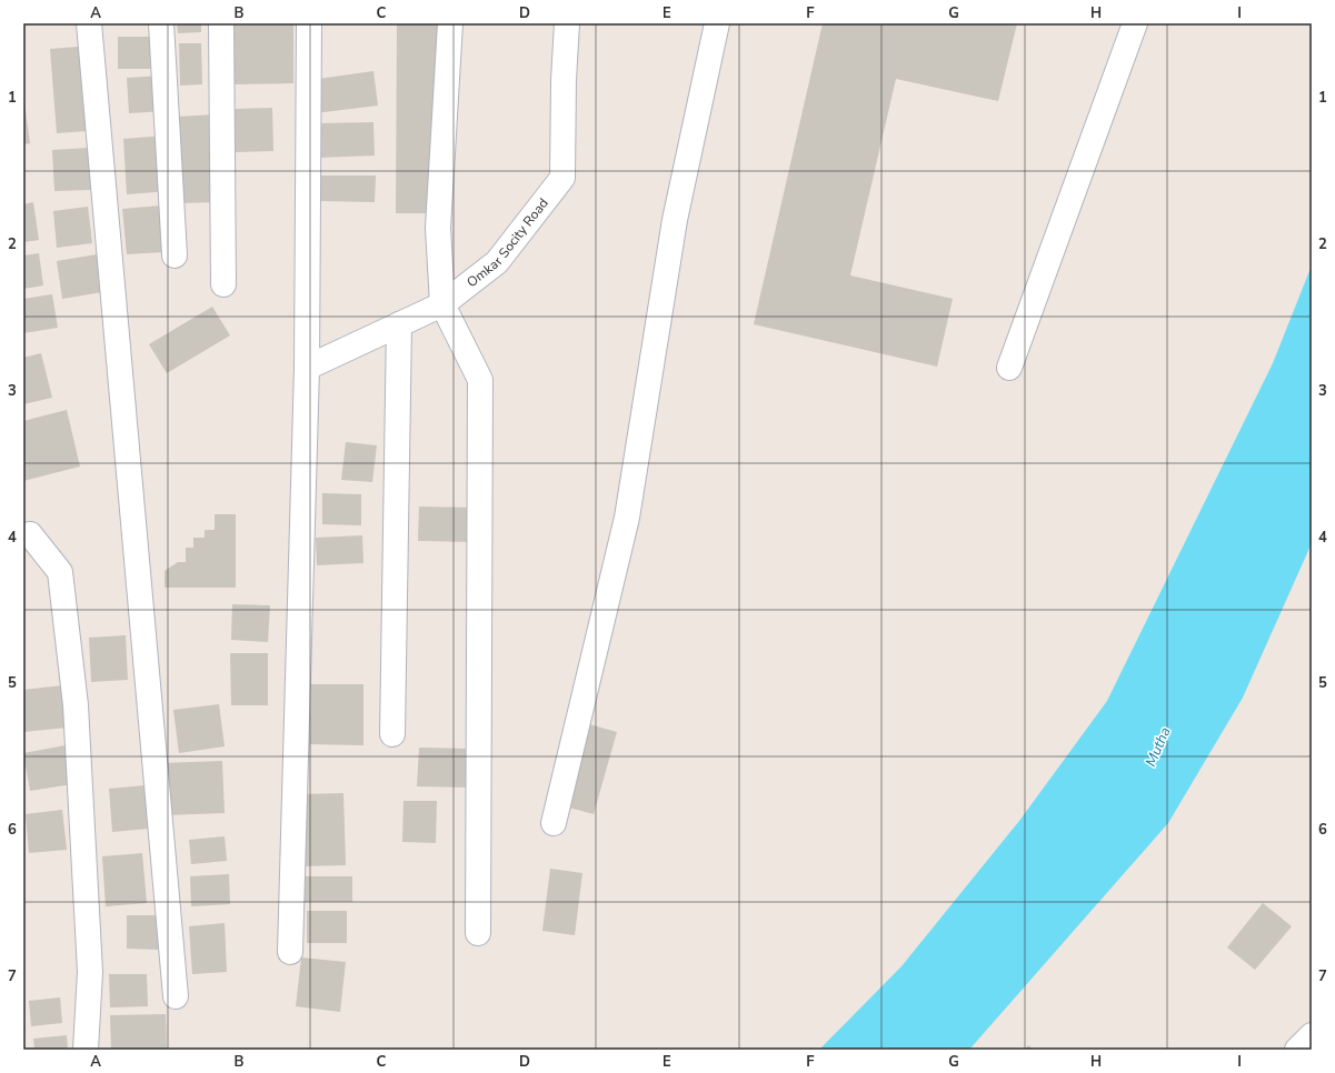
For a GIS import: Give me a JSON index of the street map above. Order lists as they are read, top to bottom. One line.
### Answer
{"streets":{"street":["Omkar Socity Road"]},"water":["Mutha"],"grid":{"columns":["A","B","C","D","E","F","G","H","I"],"rows":["1","2","3","4","5","6","7"]}}
